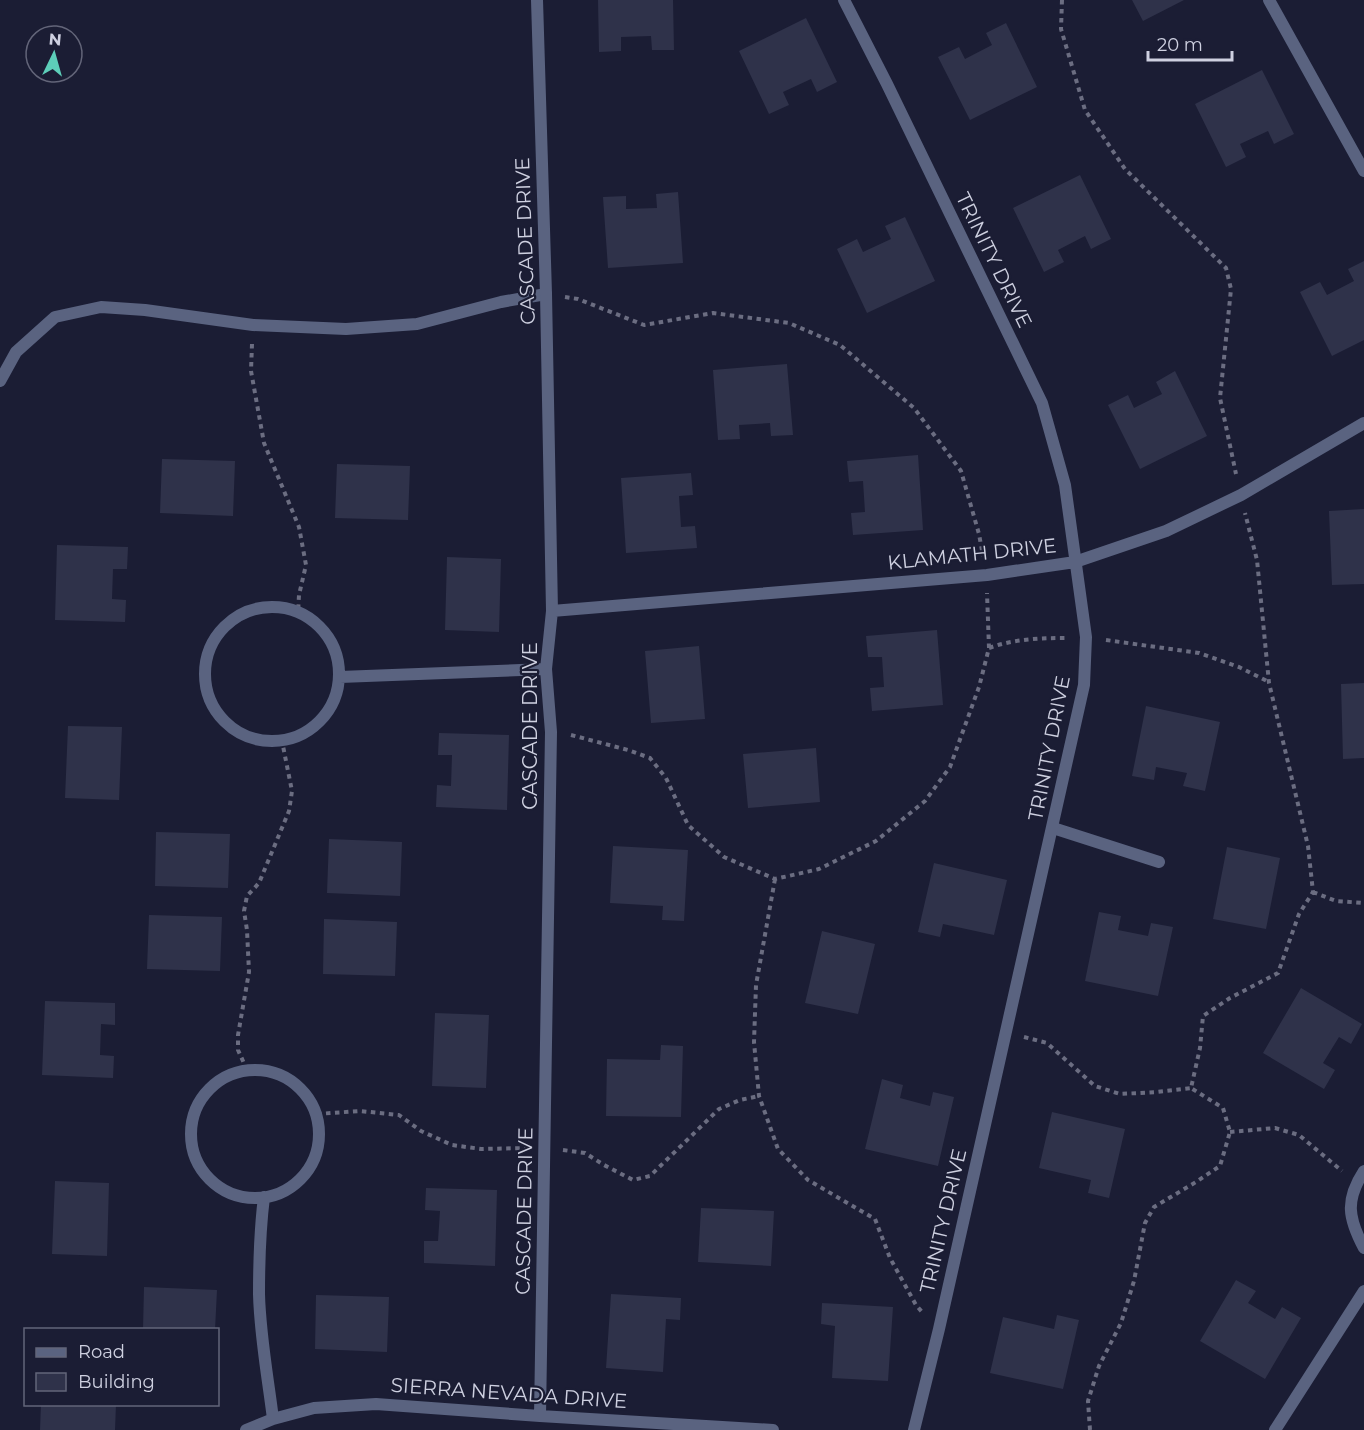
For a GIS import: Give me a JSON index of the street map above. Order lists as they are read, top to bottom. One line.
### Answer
{"streets":{"street":["CASCADE DRIVE","TRINITY DRIVE","KLAMATH DRIVE","SIERRA NEVADA DRIVE"]},"crossings":[["CASCADE DRIVE","KLAMATH DRIVE"],["CASCADE DRIVE","SIERRA NEVADA DRIVE"],["TRINITY DRIVE","KLAMATH DRIVE"]],"legend":["Road","Building"],"scale_bar":"20 m","north":"top"}
